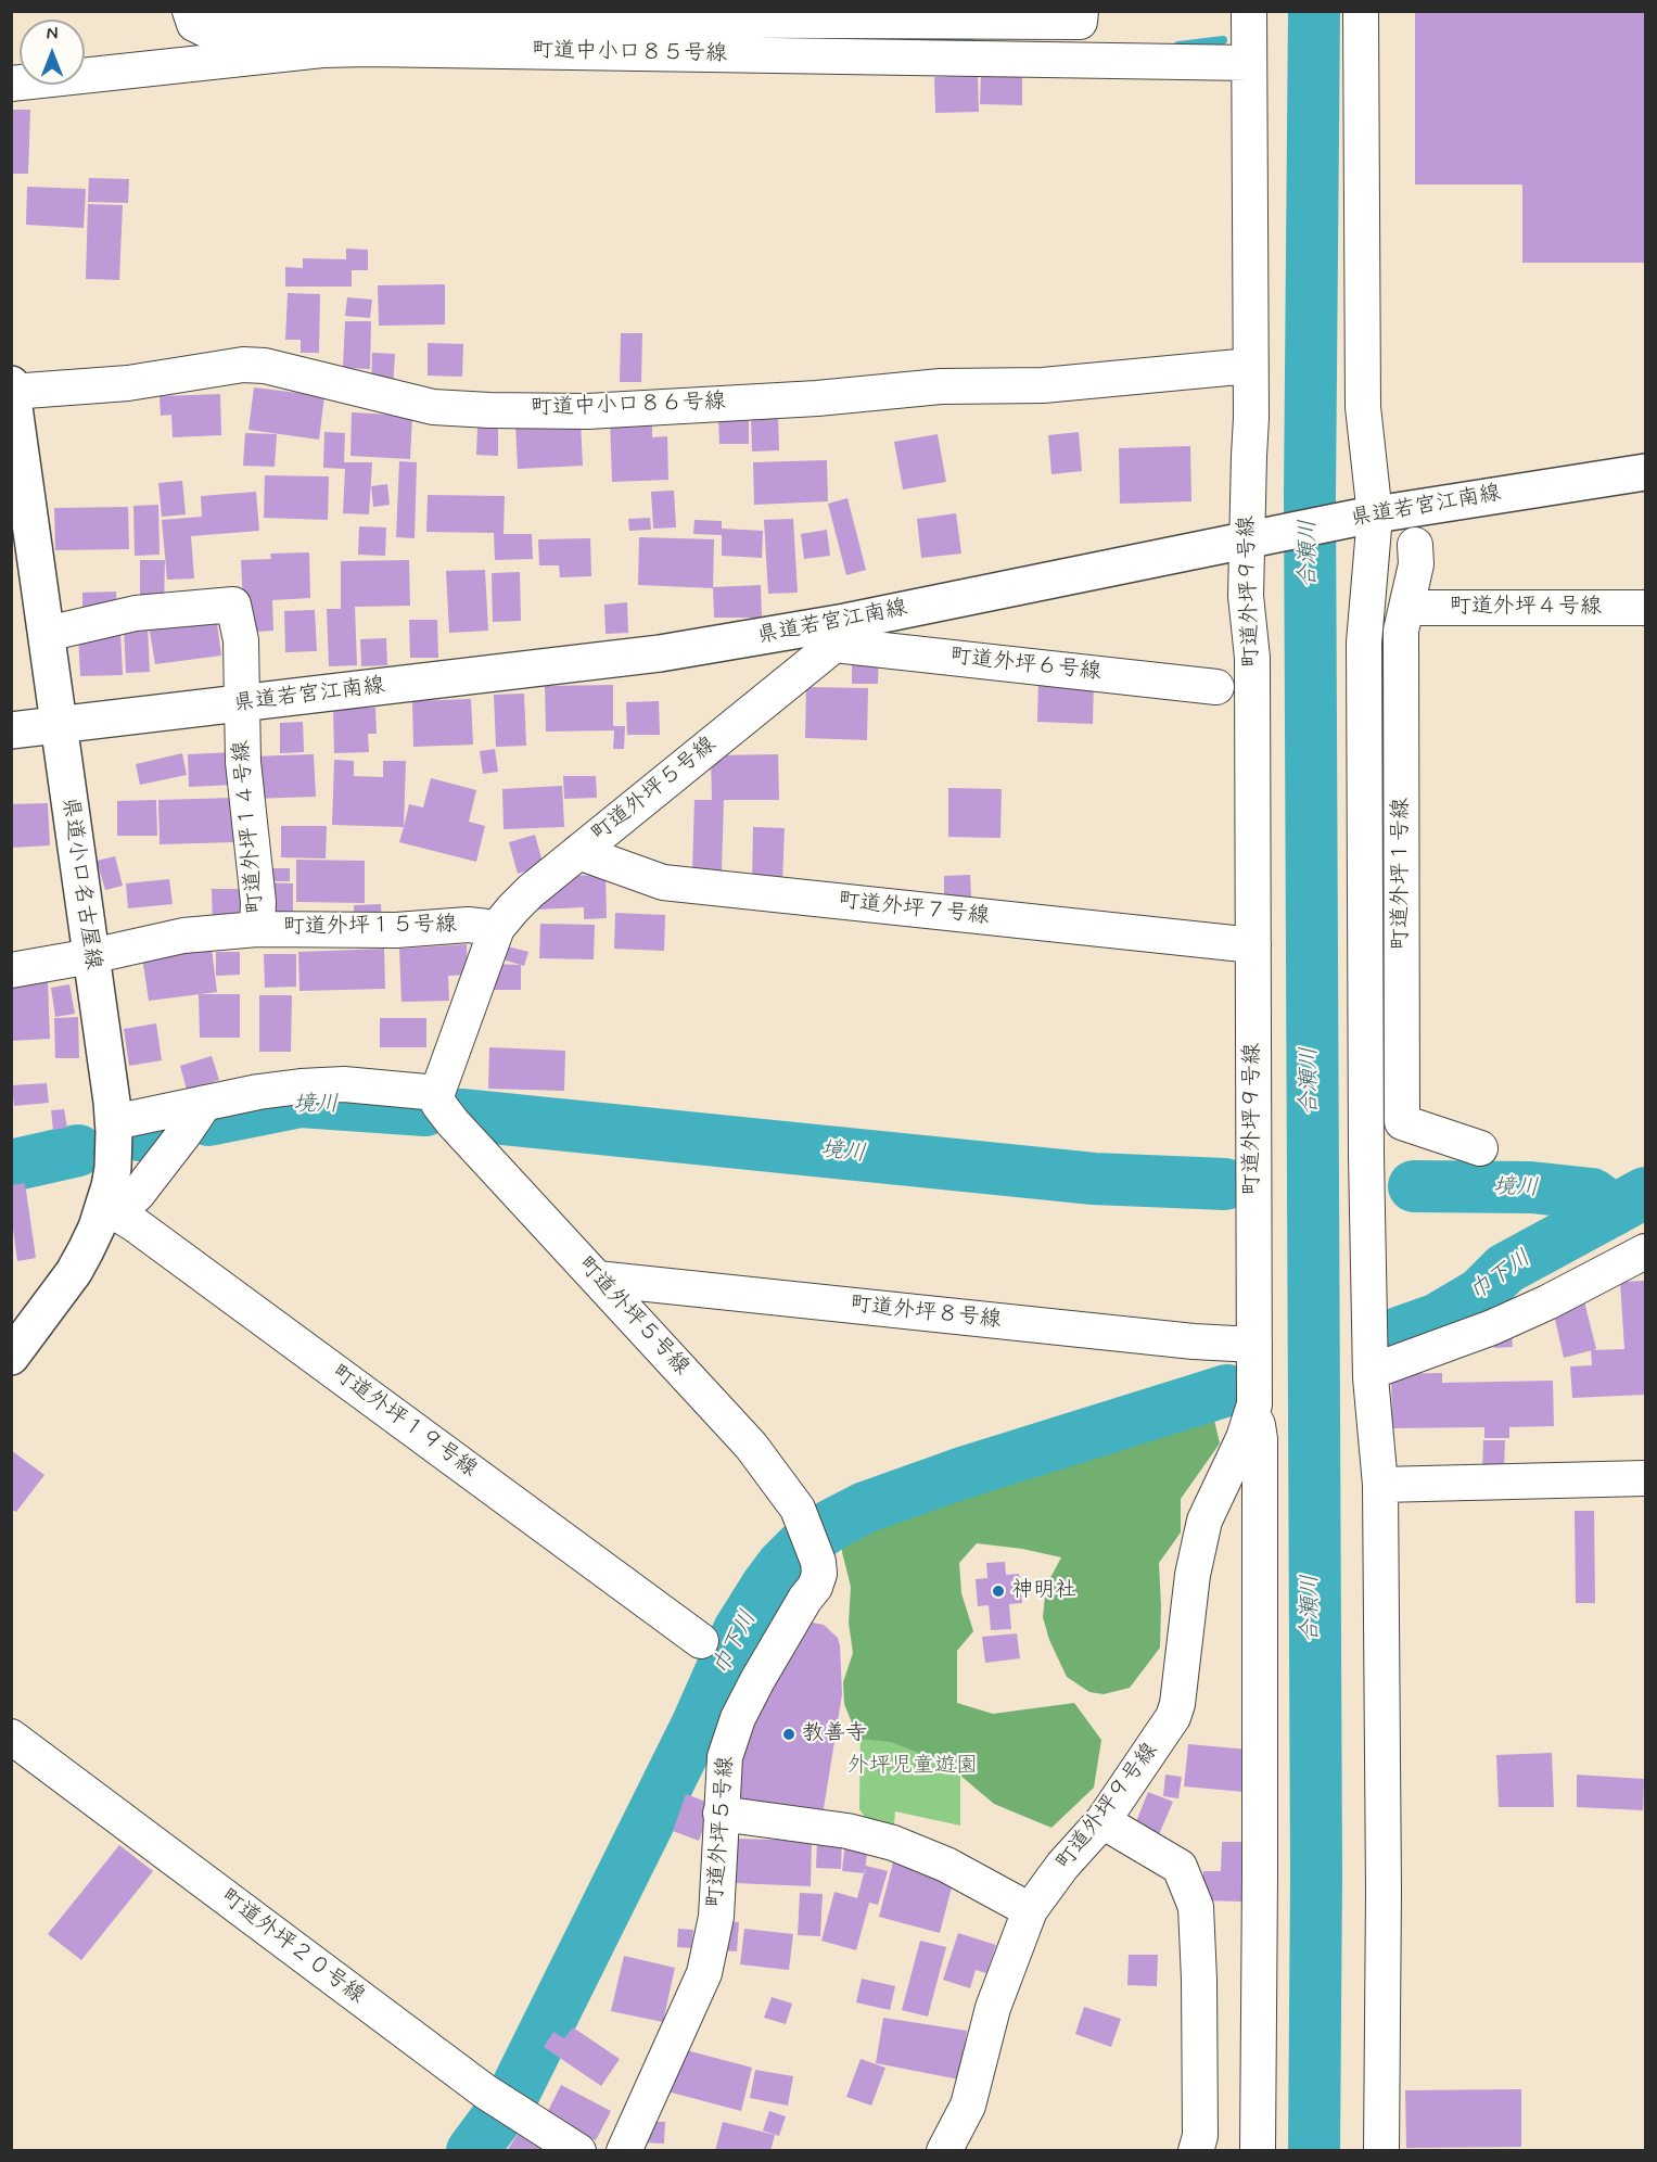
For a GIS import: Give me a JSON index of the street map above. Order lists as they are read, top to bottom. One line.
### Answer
{"streets":{"main road":["県道若宮江南線","県道小口名古屋線"],"street":["町道中小口８５号線","町道中小口８６号線","町道外坪９号線","町道外坪４号線","町道外坪６号線","町道外坪５号線","町道外坪１４号線","町道外坪１号線","町道外坪７号線","町道外坪１５号線","町道外坪８号線","町道外坪１９号線","町道外坪２０号線"]},"crossings":[["町道中小口８５号線","町道外坪９号線"],["町道中小口８６号線","町道外坪９号線"],["町道中小口８６号線","県道小口名古屋線"],["県道若宮江南線","町道外坪９号線"],["県道若宮江南線","町道外坪６号線"],["県道若宮江南線","町道外坪５号線"],["県道若宮江南線","町道外坪１４号線"],["県道若宮江南線","県道小口名古屋線"],["町道外坪９号線","町道外坪７号線"],["町道外坪９号線","町道外坪８号線"],["町道外坪４号線","町道外坪１号線"],["町道外坪６号線","町道外坪５号線"],["町道外坪５号線","町道外坪７号線"],["町道外坪５号線","町道外坪１５号線"],["町道外坪５号線","町道外坪８号線"],["町道外坪１４号線","県道小口名古屋線"],["町道外坪１４号線","町道外坪１５号線"],["県道小口名古屋線","町道外坪１５号線"],["県道小口名古屋線","町道外坪１９号線"]],"water":["合瀬川","境川","巾下川"],"parks":["外坪児童遊園"],"places":["神明社","教善寺"],"north":"top"}
